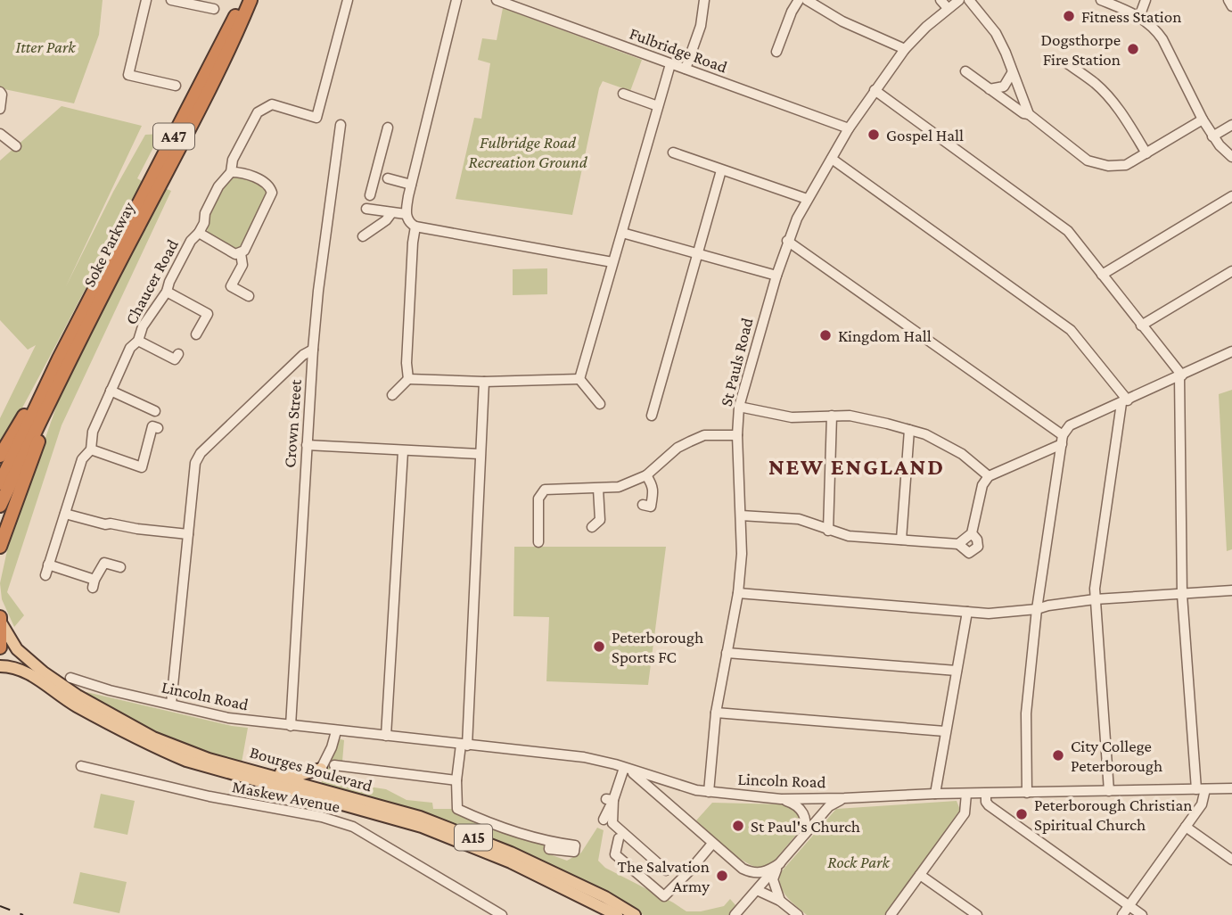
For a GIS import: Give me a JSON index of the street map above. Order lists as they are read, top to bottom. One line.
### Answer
{"streets":{"highway":["A47","Soke Parkway"],"main road":["Bourges Boulevard","A15"],"street":["Fulbridge Road","Chaucer Road","St Pauls Road","Crown Street","Lincoln Road","Maskew Avenue"]},"crossings":[["Fulbridge Road","St Pauls Road"],["A47","Soke Parkway"],["St Pauls Road","Lincoln Road"],["Crown Street","Lincoln Road"]],"districts":["NEW ENGLAND"],"parks":["Itter Park","Fulbridge Road Recreation Ground","Rock Park"],"places":["Fitness Station","Dogsthorpe Fire Station","Gospel Hall","Kingdom Hall","Peterborough Sports FC","City College Peterborough","Peterborough Christian Spiritual Church","St Paul's Church","The Salvation Army"]}
